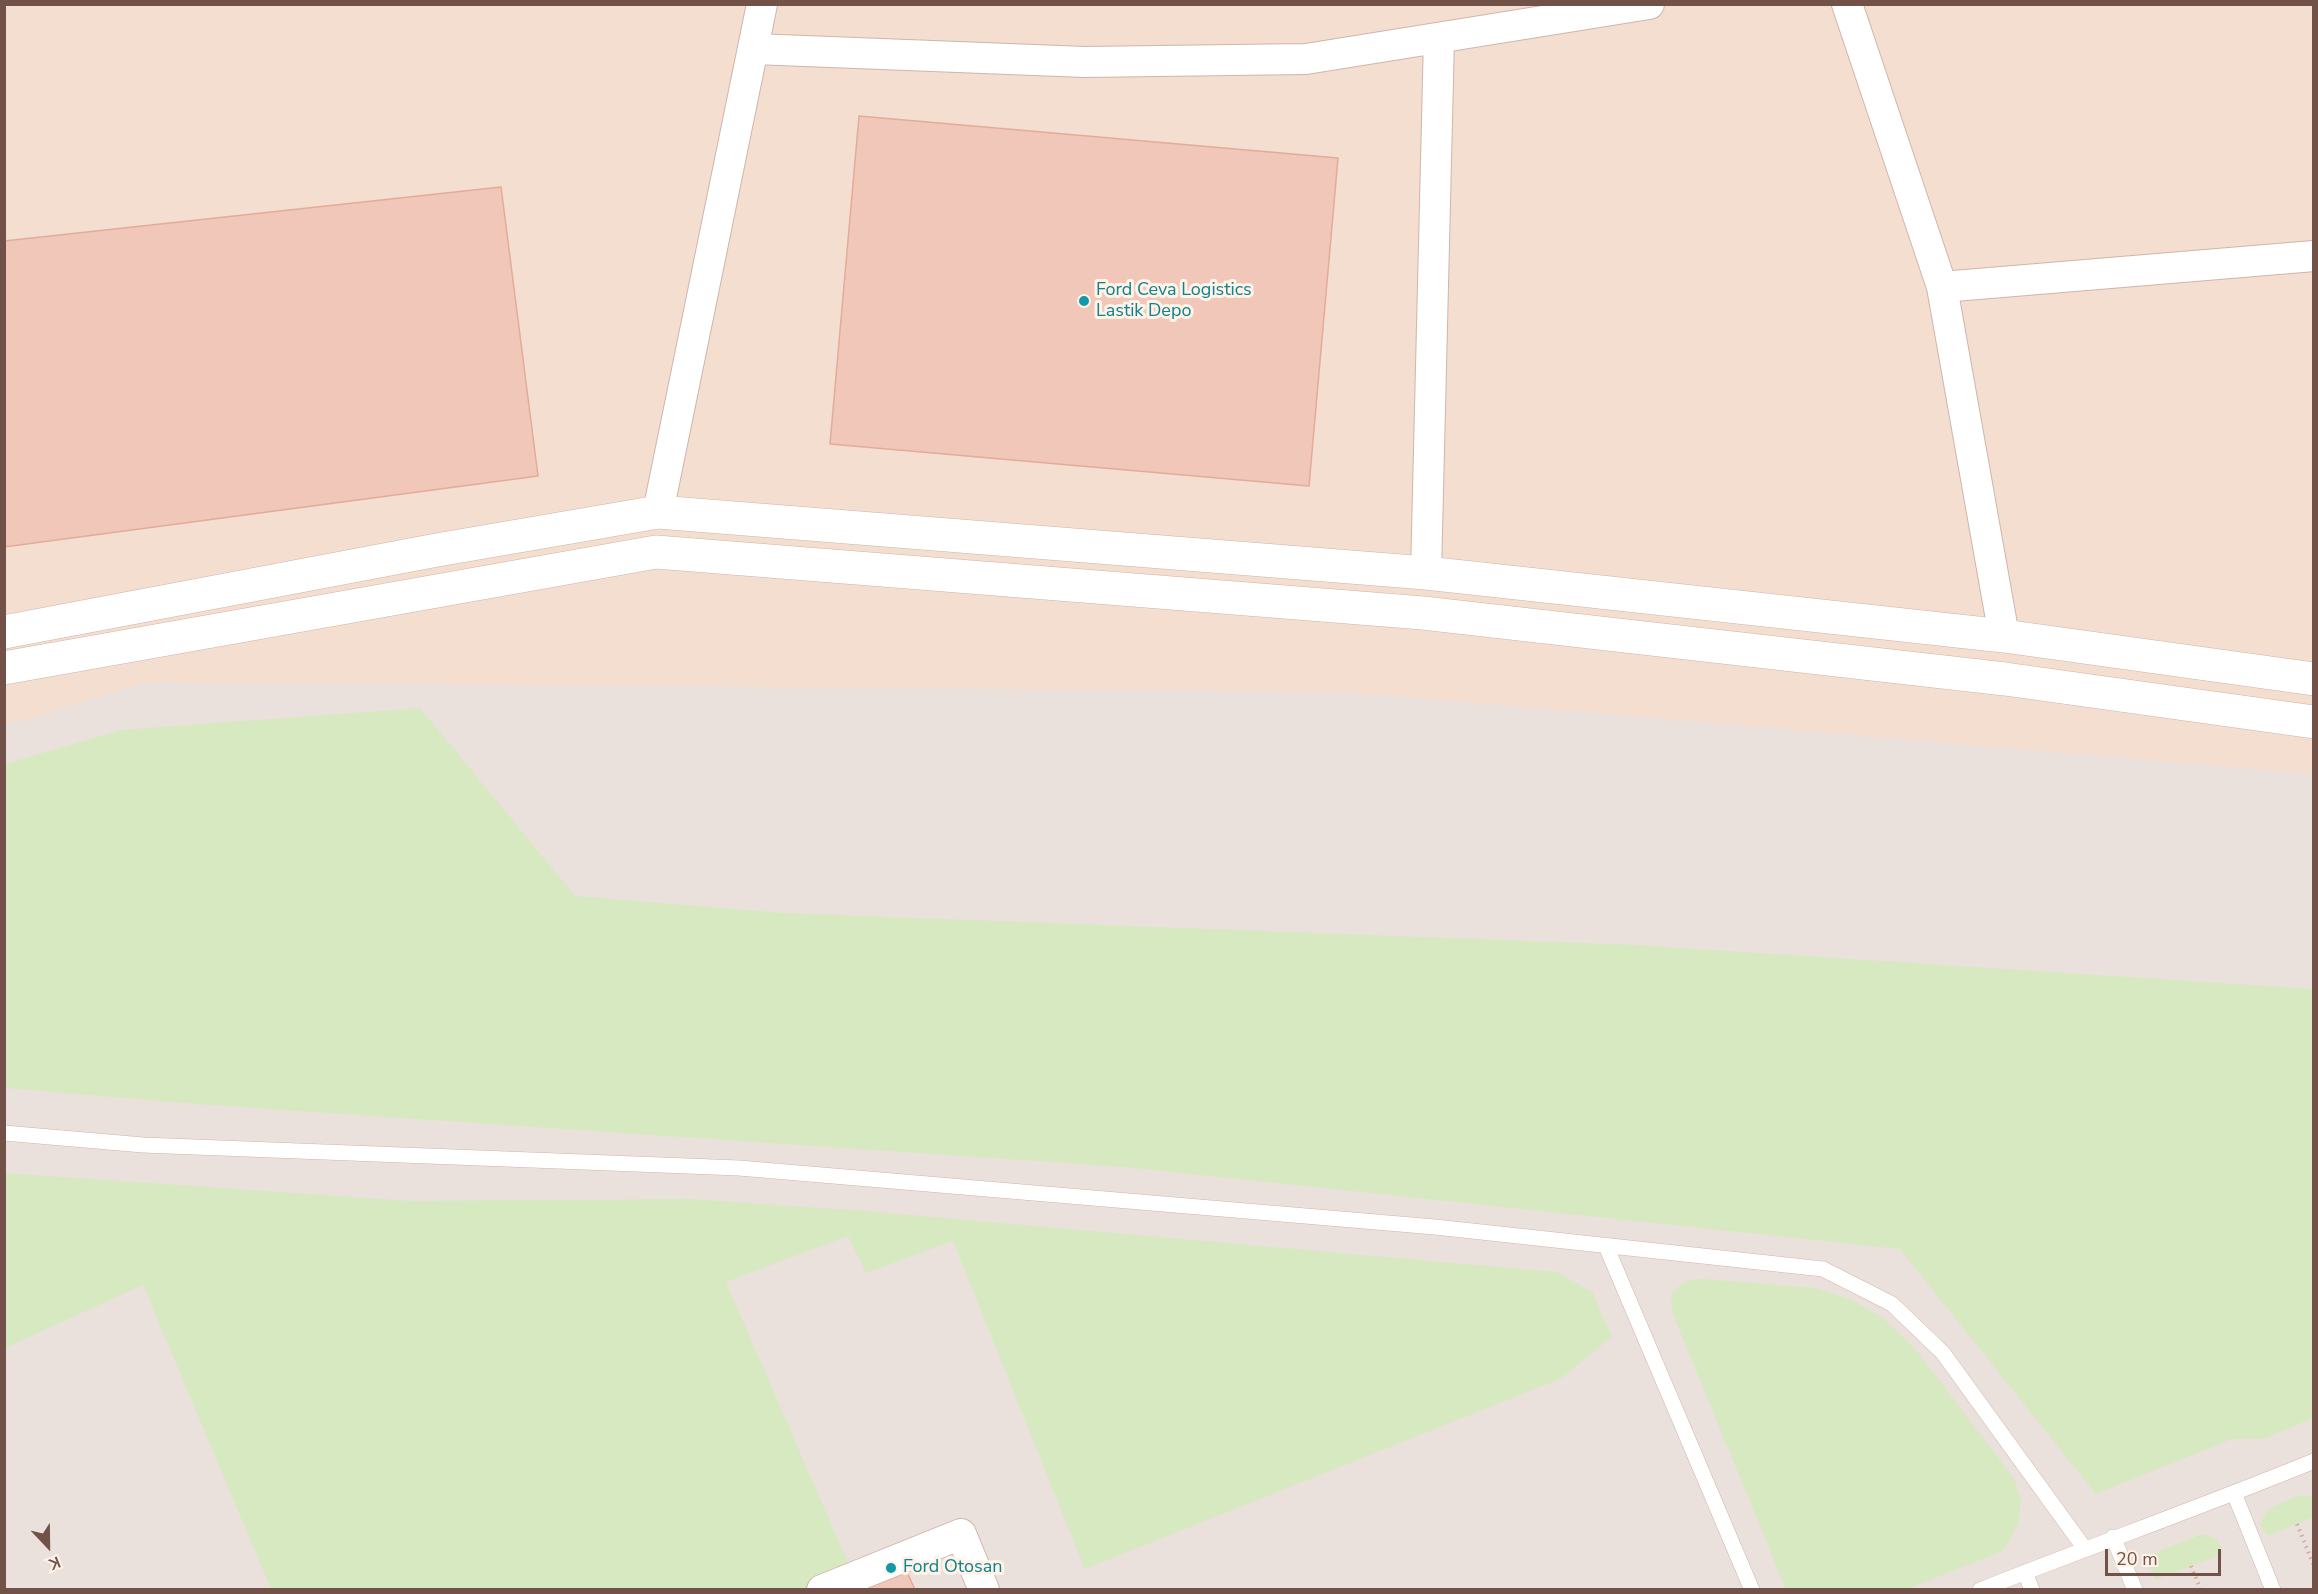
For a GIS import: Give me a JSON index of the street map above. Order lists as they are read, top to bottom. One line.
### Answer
{"places":["Ford Ceva Logistics Lastik Depo","Ford Otosan"],"scale_bar":"20 m","north":"bottom"}
